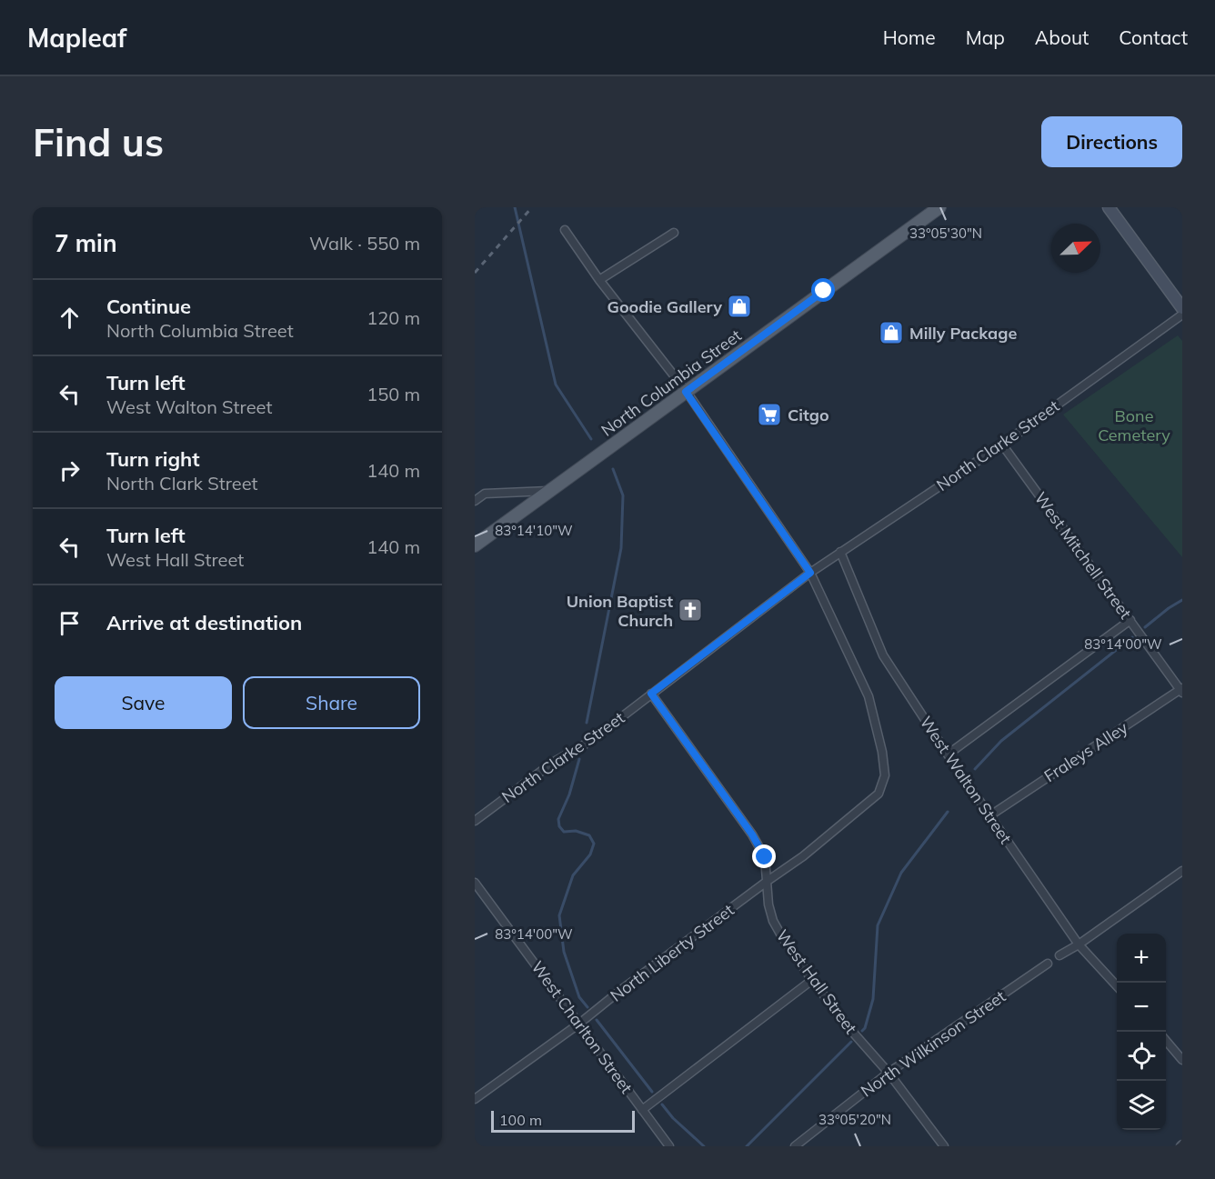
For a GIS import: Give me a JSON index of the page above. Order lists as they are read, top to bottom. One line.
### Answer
{"streets":{"main road":["North Columbia Street"],"street":["North Clarke Street","West Mitchell Street","Fraleys Alley","West Walton Street","North Liberty Street","West Hall Street","West Charlton Street","North Wilkinson Street"]},"crossings":[["North Clarke Street","West Mitchell Street"],["North Clarke Street","West Walton Street"],["North Clarke Street","North Liberty Street"],["North Clarke Street","West Hall Street"],["West Mitchell Street","Fraleys Alley"],["Fraleys Alley","West Walton Street"],["North Liberty Street","West Hall Street"],["North Liberty Street","West Charlton Street"],["West Hall Street","North Wilkinson Street"]],"parks":["Bone Cemetery"],"places":{"shop":["Goodie Gallery","Milly Package"],"supermarket":["Citgo"],"church":["Union Baptist Church"]},"scale_bar":"100 m","north":"top right","page":{"header":"Mapleaf","nav":["Home","Map","About","Contact"],"buttons":["Directions",["Save","Share"]],"title":"Find us","heading":["7 min","Walk · 550 m"],"list":[["Continue","North Columbia Street","120 m"],["Turn left","West Walton Street","150 m"],["Turn right","North Clark Street","140 m"],["Turn left","West Hall Street","140 m"],"Arrive at destination"],"map_buttons":["+","−"],"scale":"100 m"},"coordinates":["33°05'30\"N","83°14'10\"W","83°14'00\"W","33°05'20\"N"]}
